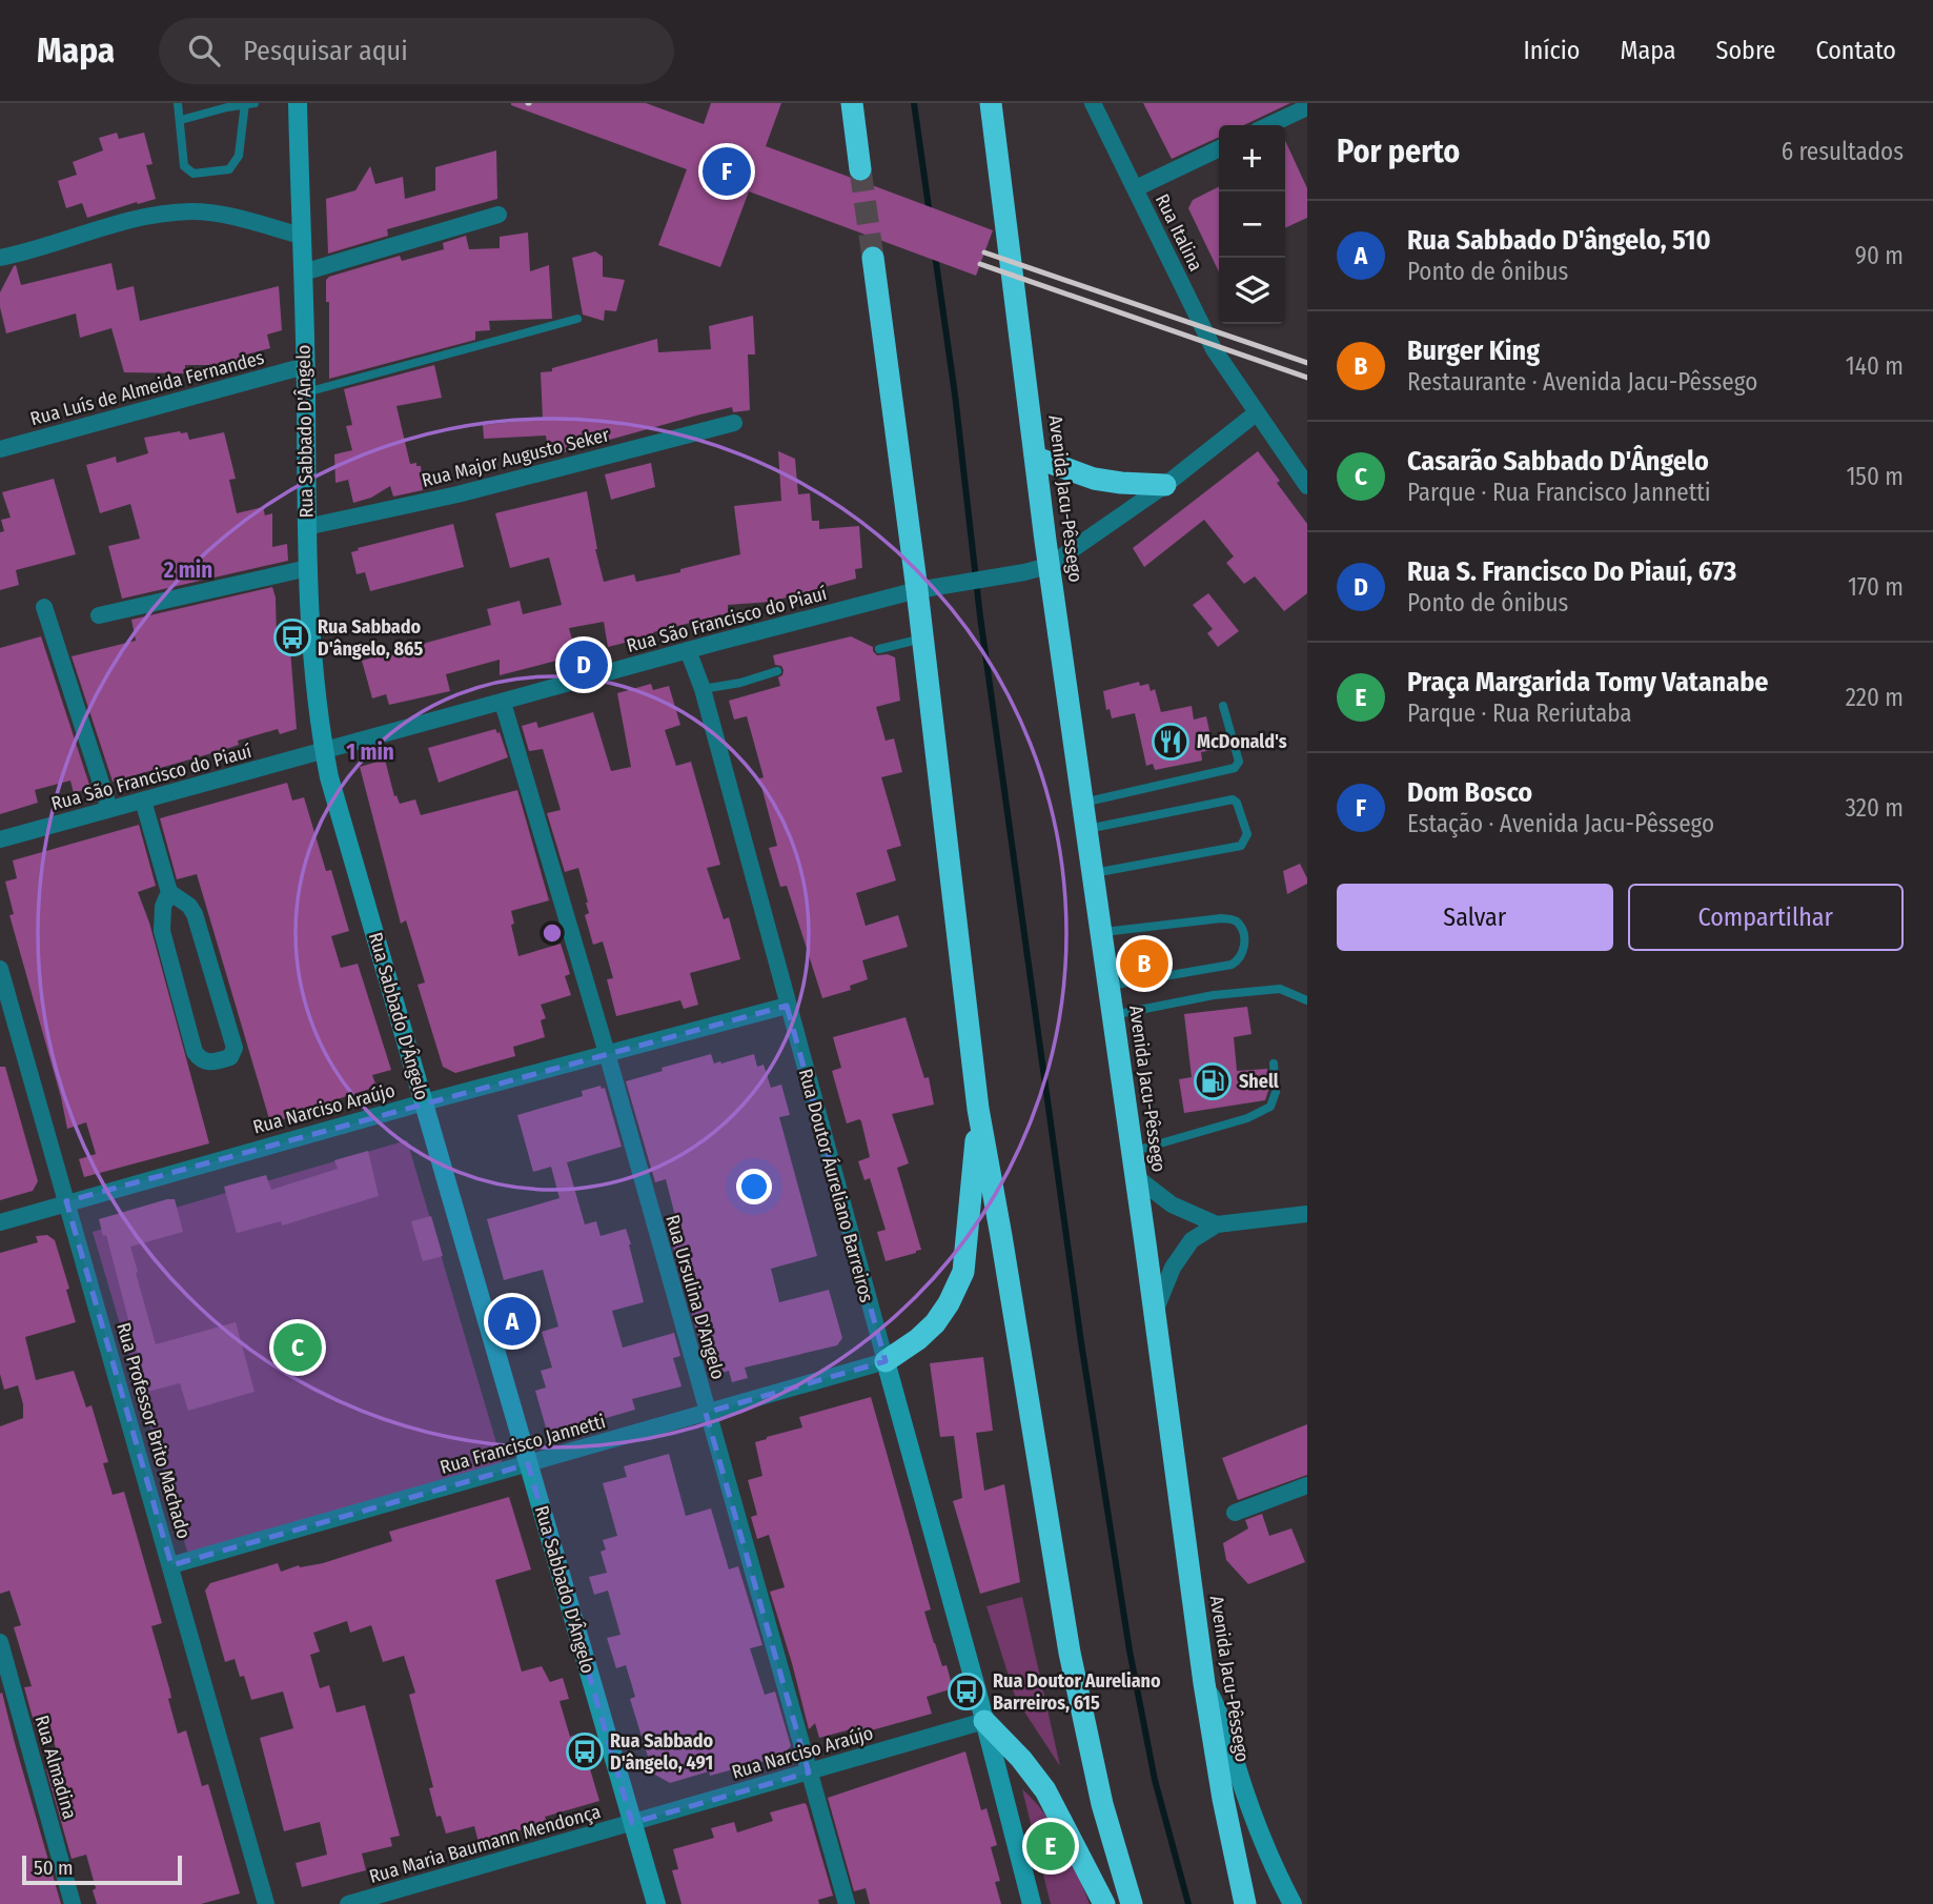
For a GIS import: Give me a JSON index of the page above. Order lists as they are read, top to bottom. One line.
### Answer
{"streets":{"highway":["Avenida Jacu-Pêssego"],"street":["Rua Italina","Rua Luís de Almeida Fernandes","Rua Sabbado D'Ângelo","Rua Major Augusto Seker","Rua São Francisco do Piauí","Rua Narciso Araújo","Rua Doutor Áureliano Barreiros","Rua Ursulina D'Angelo","Rua Professor Brito Machado","Rua Francisco Jannetti","Rua Almadina","Rua Maria Baumann Mendonça"]},"crossings":[["Rua Italina","Rua São Francisco do Piauí"],["Rua Luís de Almeida Fernandes","Rua Sabbado D'Ângelo"],["Rua Sabbado D'Ângelo","Rua Major Augusto Seker"],["Rua Sabbado D'Ângelo","Rua São Francisco do Piauí"],["Rua Sabbado D'Ângelo","Rua Narciso Araújo"],["Rua Sabbado D'Ângelo","Rua Francisco Jannetti"],["Rua Sabbado D'Ângelo","Rua Maria Baumann Mendonça"],["Avenida Jacu-Pêssego","Rua São Francisco do Piauí"],["Rua São Francisco do Piauí","Rua Doutor Áureliano Barreiros"],["Rua São Francisco do Piauí","Rua Ursulina D'Angelo"],["Rua Narciso Araújo","Rua Doutor Áureliano Barreiros"],["Rua Narciso Araújo","Rua Ursulina D'Angelo"],["Rua Narciso Araújo","Rua Professor Brito Machado"],["Rua Narciso Araújo","Rua Maria Baumann Mendonça"],["Rua Doutor Áureliano Barreiros","Rua Francisco Jannetti"],["Rua Ursulina D'Angelo","Rua Francisco Jannetti"],["Rua Professor Brito Machado","Rua Francisco Jannetti"]],"places":{"bus stop":["Rua Sabbado D'ângelo, 865","Rua Doutor Aureliano Barreiros, 615","Rua Sabbado D'ângelo, 491"],"restaurant":["McDonald's"],"fuel station":["Shell"]},"scale_bar":"50 m","page":{"header":"Mapa","search":"Pesquisar aqui","nav":["Início","Mapa","Sobre","Contato"],"heading":["Por perto","6 resultados"],"map_buttons":["+","−"],"pins":["F","D","B","A","C","E"],"list":[{"mark":"A","name":"Rua Sabbado D'ângelo, 510","note":"Ponto de ônibus","value":"90 m"},{"mark":"B","name":"Burger King","note":"Restaurante · Avenida Jacu-Pêssego","value":"140 m"},{"mark":"C","name":"Casarão Sabbado D'Ângelo","note":"Parque · Rua Francisco Jannetti","value":"150 m"},{"mark":"D","name":"Rua S. Francisco Do Piauí, 673","note":"Ponto de ônibus","value":"170 m"},{"mark":"E","name":"Praça Margarida Tomy Vatanabe","note":"Parque · Rua Reriutaba","value":"220 m"},{"mark":"F","name":"Dom Bosco","note":"Estação · Avenida Jacu-Pêssego","value":"320 m"}],"buttons":["Salvar","Compartilhar"],"scale":"50 m"},"rings":["2 min","1 min"]}
